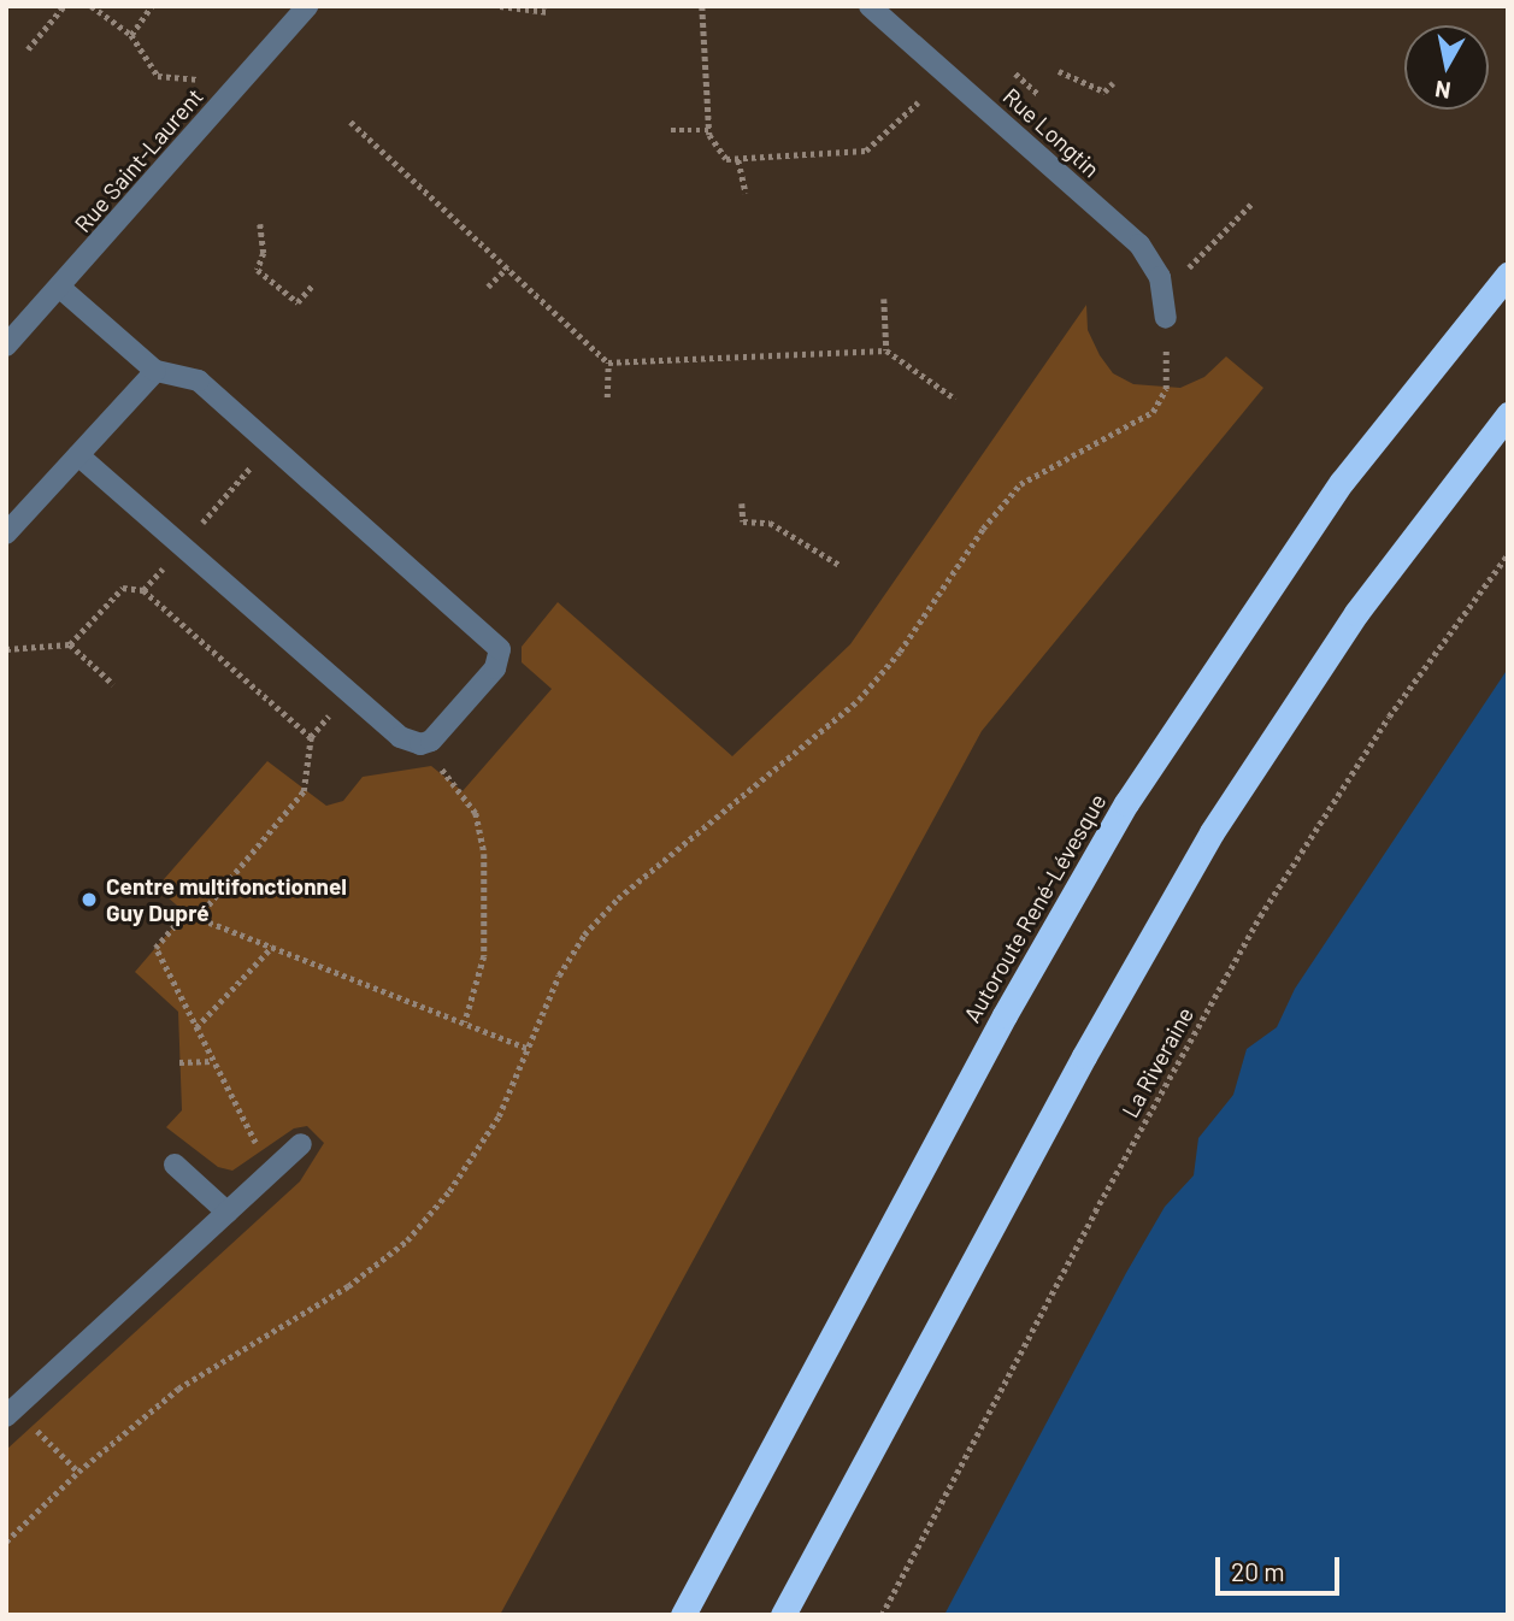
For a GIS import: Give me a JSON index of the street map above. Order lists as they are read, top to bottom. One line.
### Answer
{"streets":{"highway":["Autoroute René-Lévesque"],"street":["Rue Longtin","Rue Saint-Laurent"],"path":["La Riveraine"]},"places":["Centre multifonctionnel Guy Dupré"],"scale_bar":"20 m","north":"bottom"}
